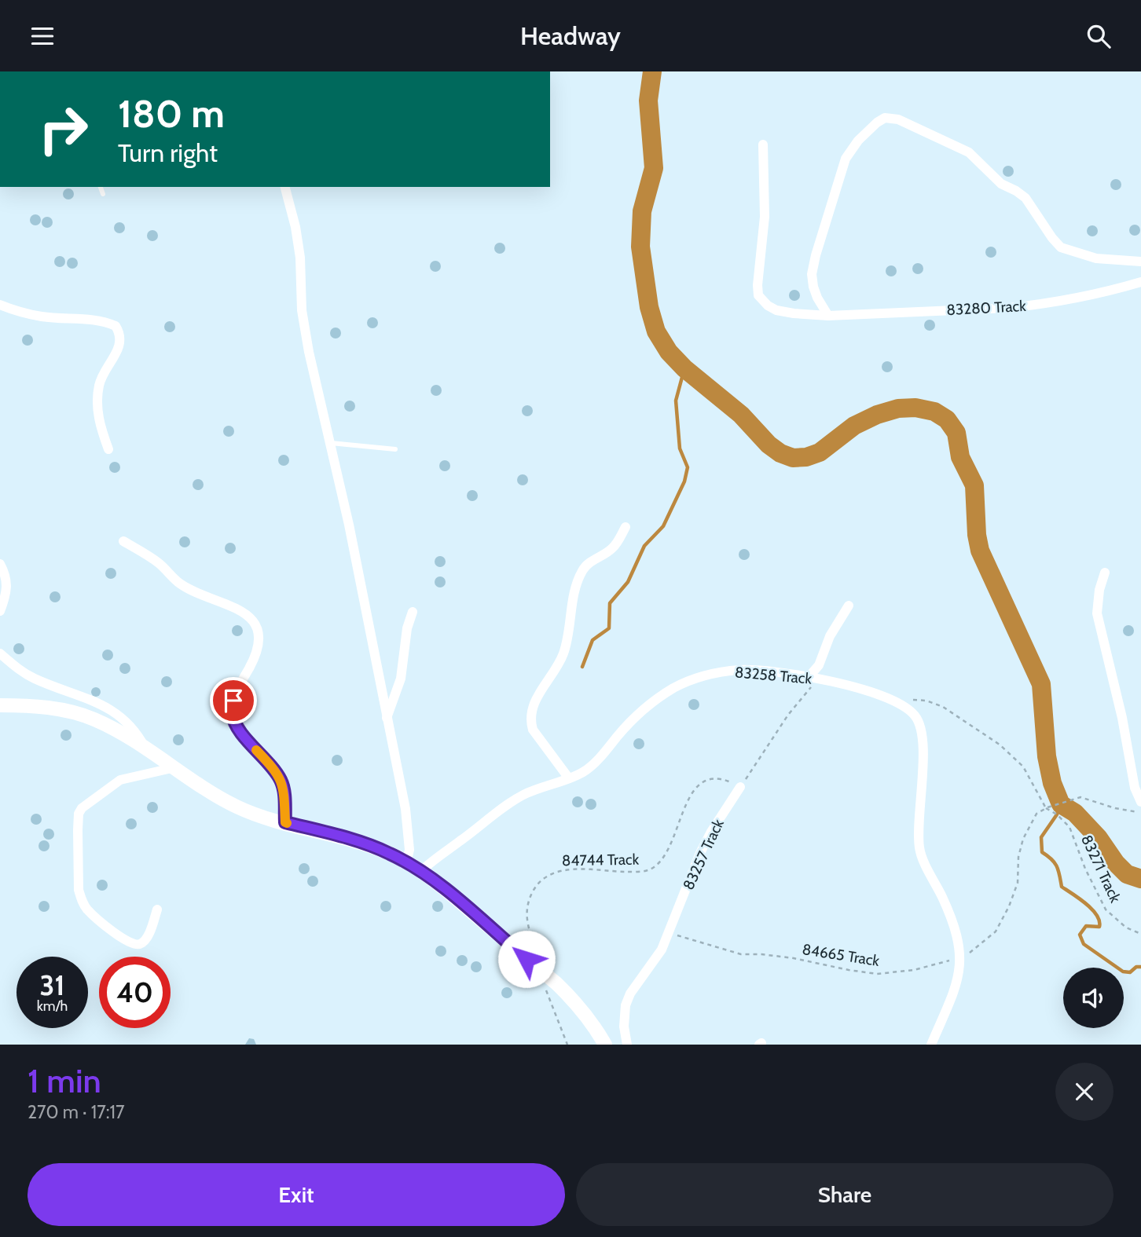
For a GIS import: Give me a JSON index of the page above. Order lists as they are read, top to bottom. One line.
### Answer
{"streets":{"street":["83280 Track","83258 Track","83257 Track"],"path":["84744 Track","83271 Track","84665 Track"]},"crossings":[["83258 Track","84665 Track"],["83257 Track","84744 Track"],["83257 Track","84665 Track"],["83271 Track","84665 Track"]],"page":{"header":"Headway","turn":["180 m","Turn right"],"speed":"31 km/h","limit":"40","heading":["1 min","270 m · 17:17"],"buttons":["Exit","Share"]}}
